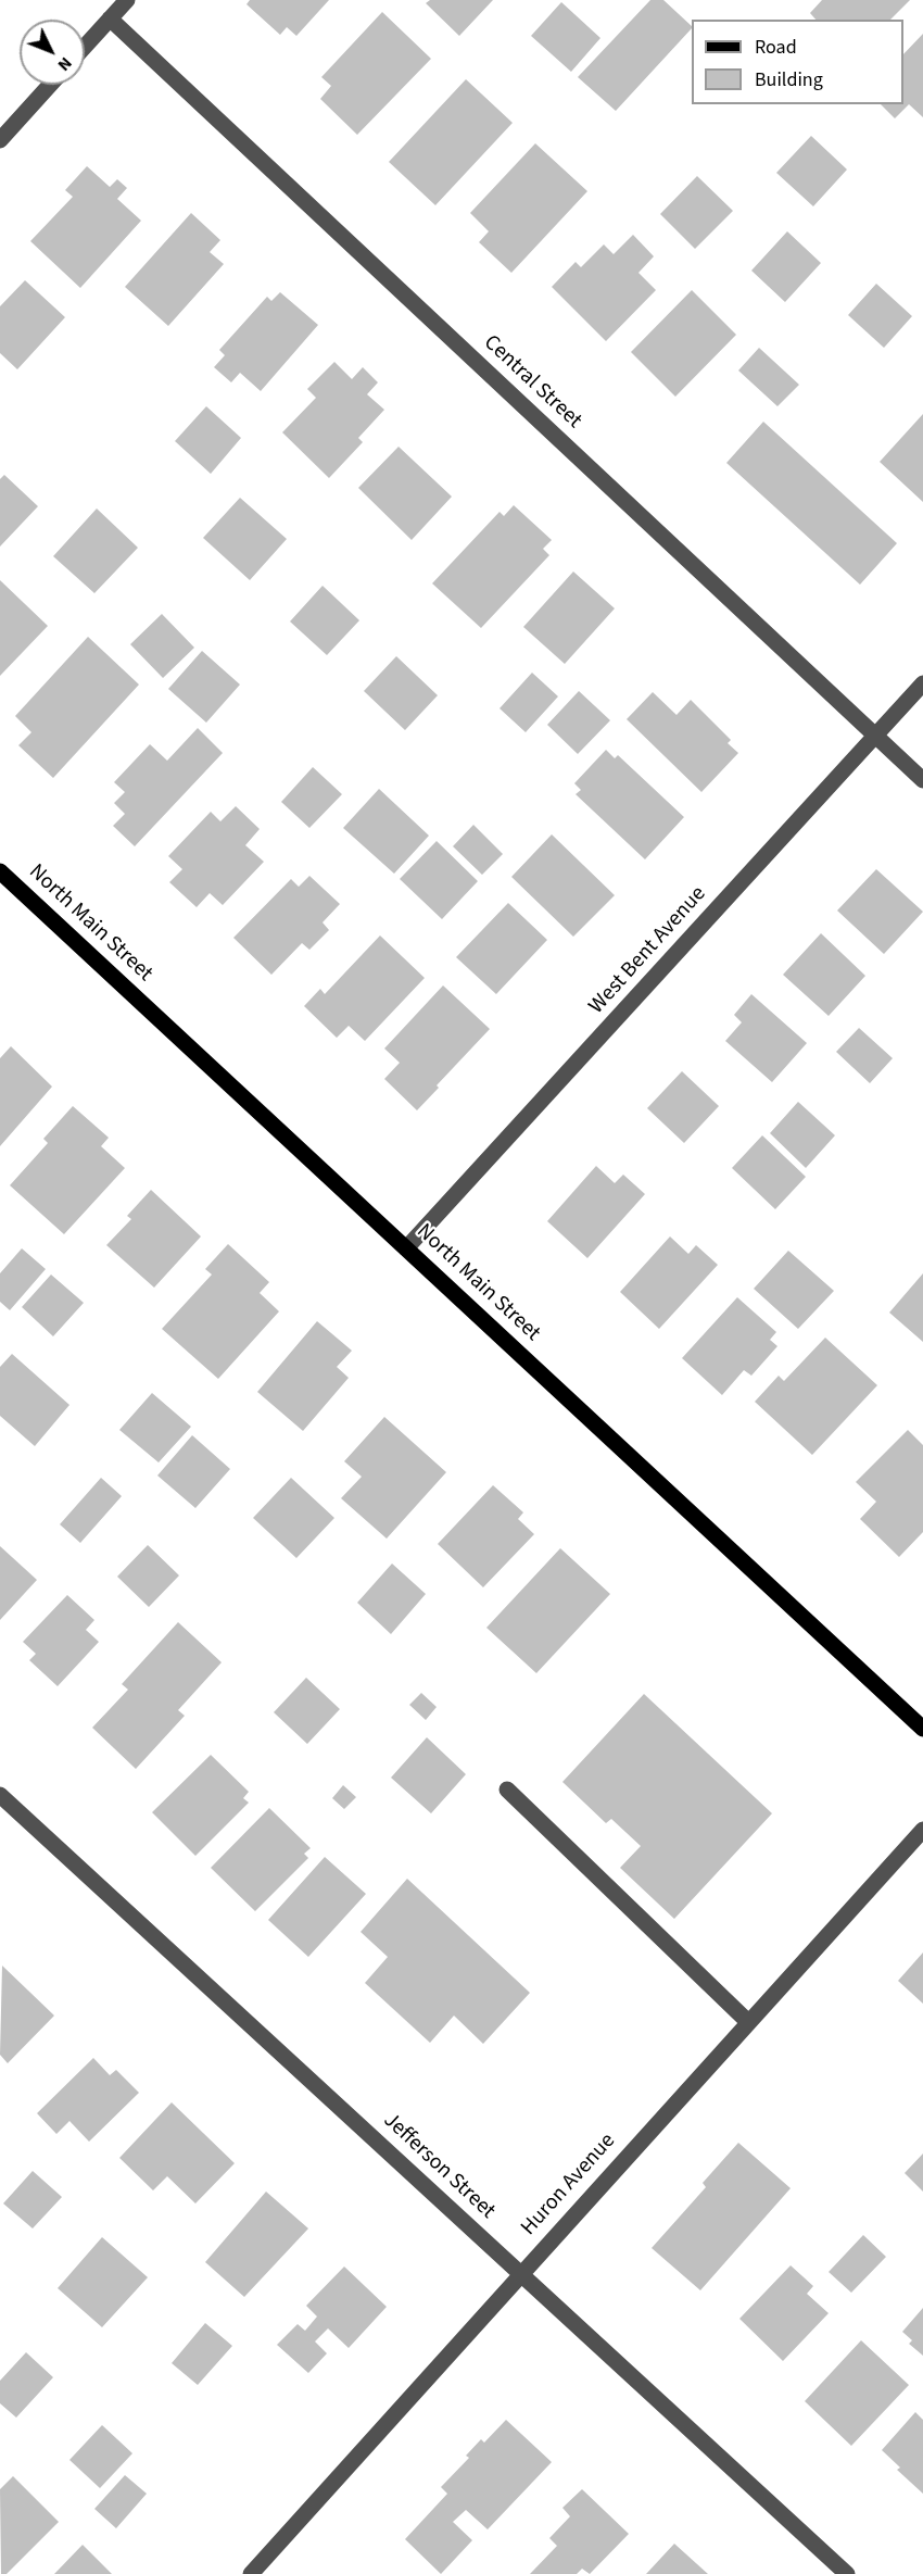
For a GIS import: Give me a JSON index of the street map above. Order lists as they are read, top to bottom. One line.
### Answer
{"streets":{"main road":["North Main Street"],"street":["Central Street","West Bent Avenue","Jefferson Street","Huron Avenue"]},"crossings":[["Central Street","West Bent Avenue"],["North Main Street","West Bent Avenue"],["Jefferson Street","Huron Avenue"]],"legend":["Road","Building"],"north":"bottom right"}
